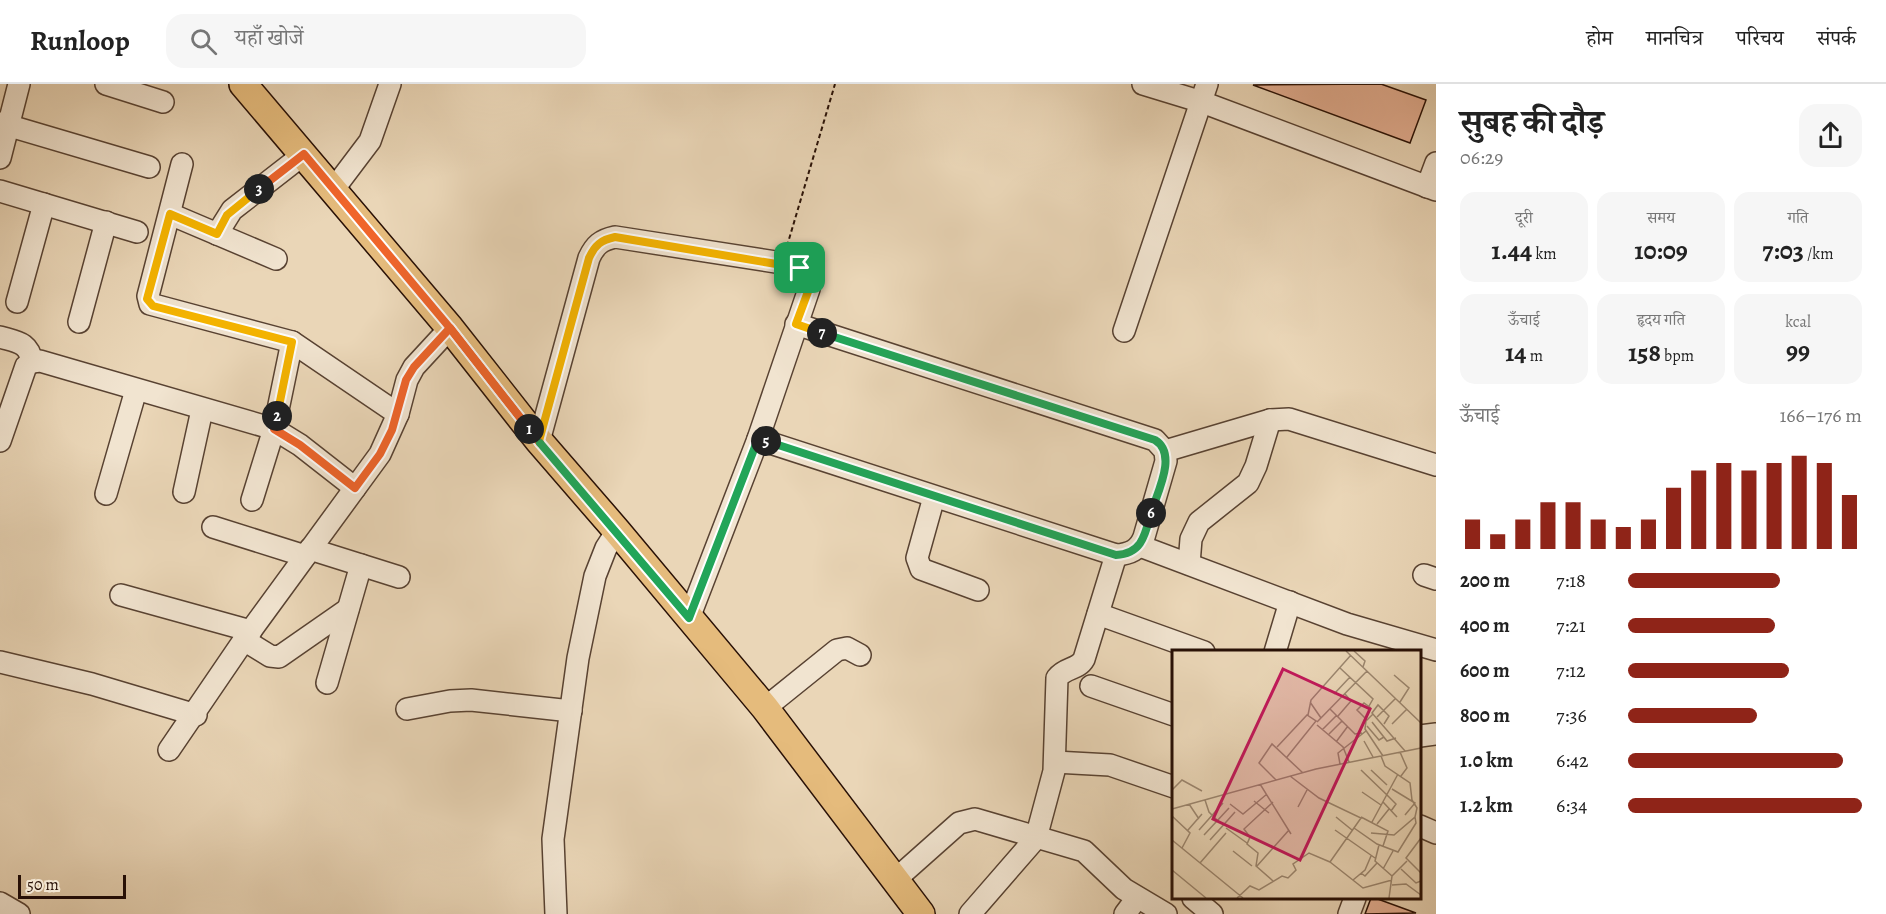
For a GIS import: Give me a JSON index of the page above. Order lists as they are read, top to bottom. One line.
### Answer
{"scale_bar":"50 m","page":{"header":"Runloop","search":"यहाँ खोजें","nav":["होम","मानचित्र","परिचय","संपर्क"],"heading":["सुबह की दौड़","06:29"],"pins":["3","7","2","1","5","6"],"stats":[["दूरी","1.44 km"],["समय","10:09"],["गति","7:03 /km"],["ऊँचाई","14 m"],["हृदय गति","158 bpm"],["kcal","99"]],"chart":["ऊँचाई","166–176 m"],"list":[{"name":"200 m","note":"7:18"},{"name":"400 m","note":"7:21"},{"name":"600 m","note":"7:12"},{"name":"800 m","note":"7:36"},{"name":"1.0 km","note":"6:42"},{"name":"1.2 km","note":"6:34"}],"scale":"50 m"}}
